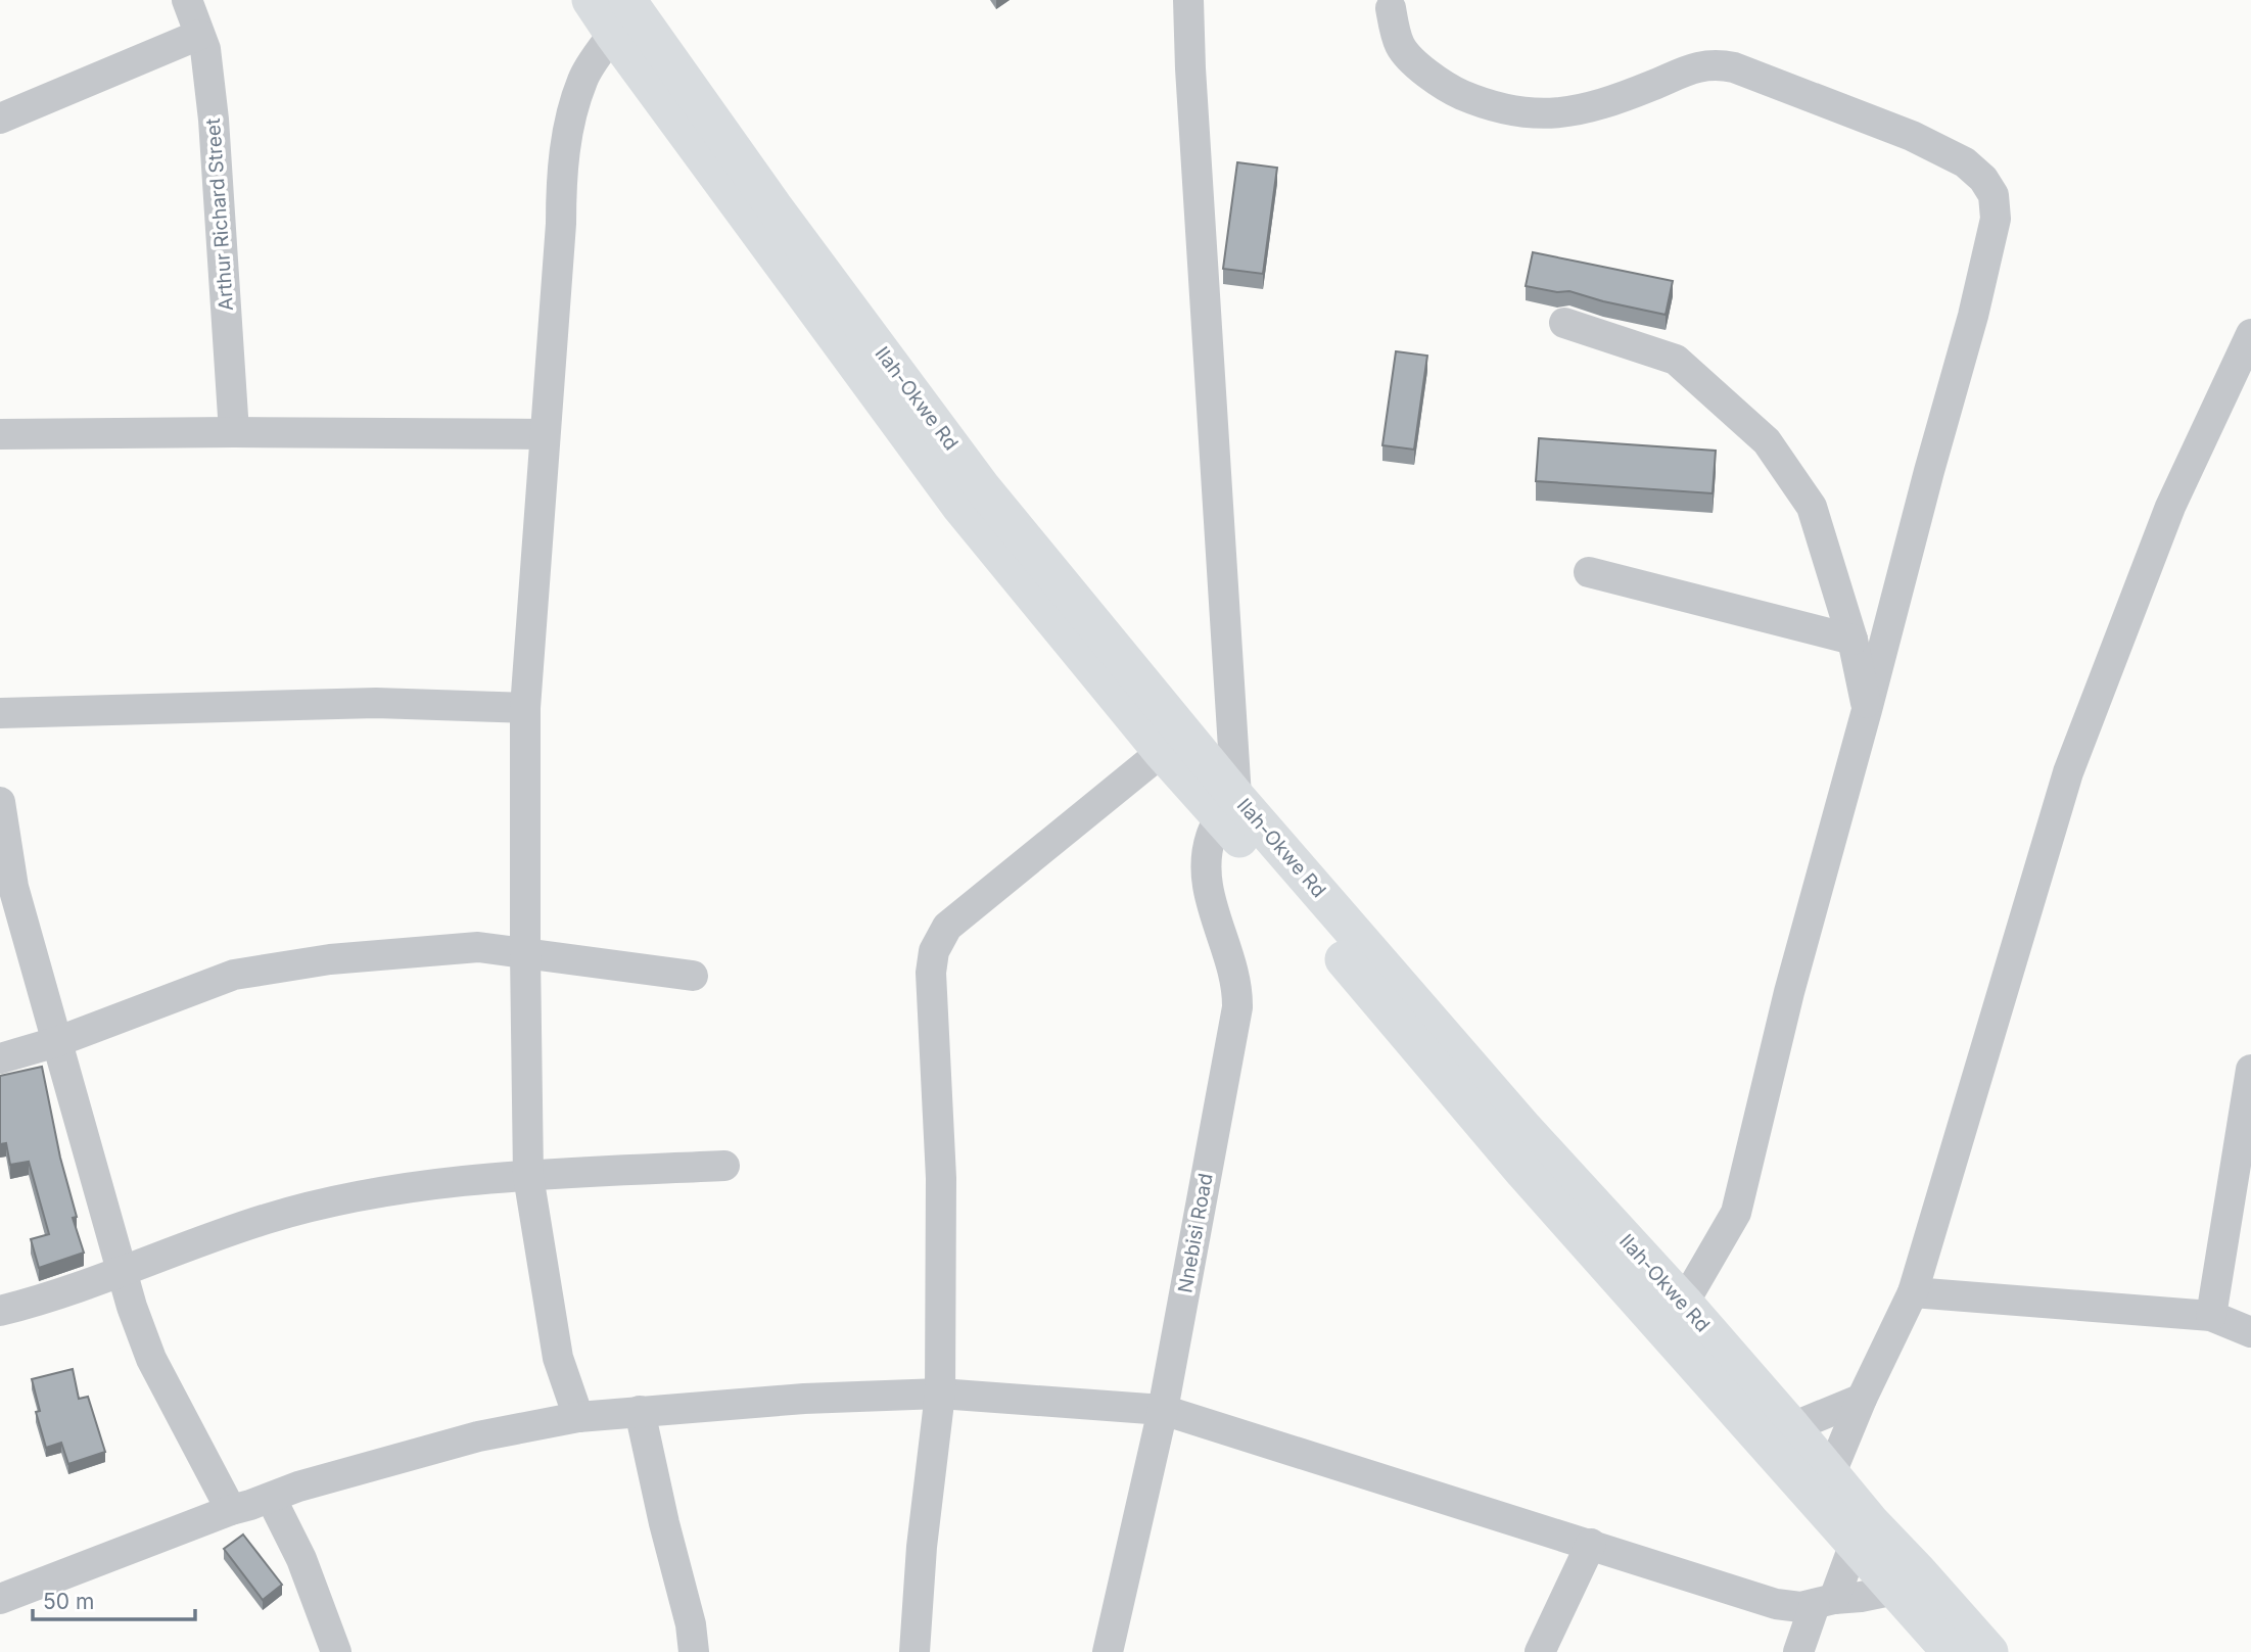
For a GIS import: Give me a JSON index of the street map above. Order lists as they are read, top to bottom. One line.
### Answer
{"streets":{"main road":["Ilah-Okwe Rd"],"street":["Arthur Richard Street","Nnebisi Road"]},"crossings":[["Ilah-Okwe Rd","Nnebisi Road"]],"scale_bar":"50 m"}
